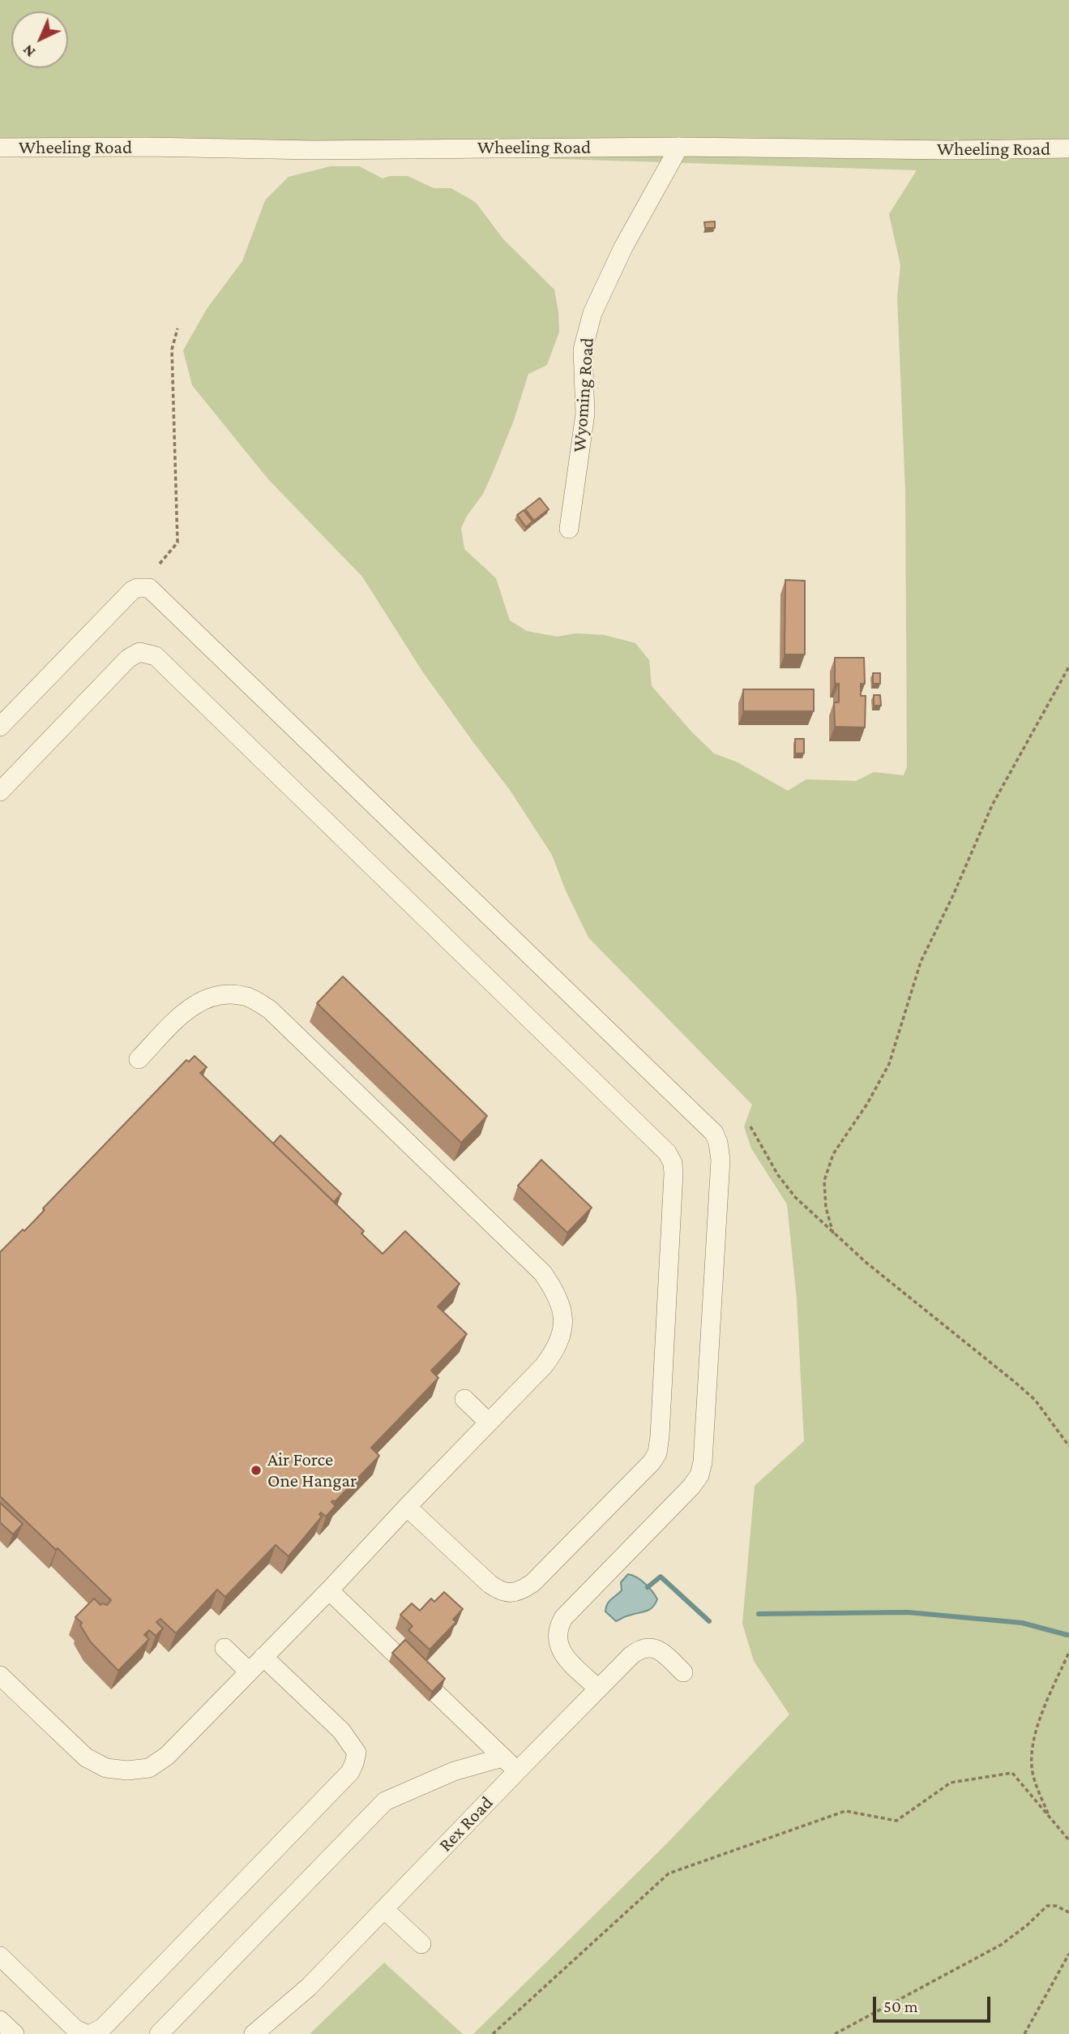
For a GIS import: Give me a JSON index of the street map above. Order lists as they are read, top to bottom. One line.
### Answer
{"streets":{"street":["Wheeling Road","Wyoming Road","Rex Road"]},"crossings":[["Wheeling Road","Wyoming Road"]],"places":["Air Force One Hangar"],"scale_bar":"50 m","north":"bottom left"}
